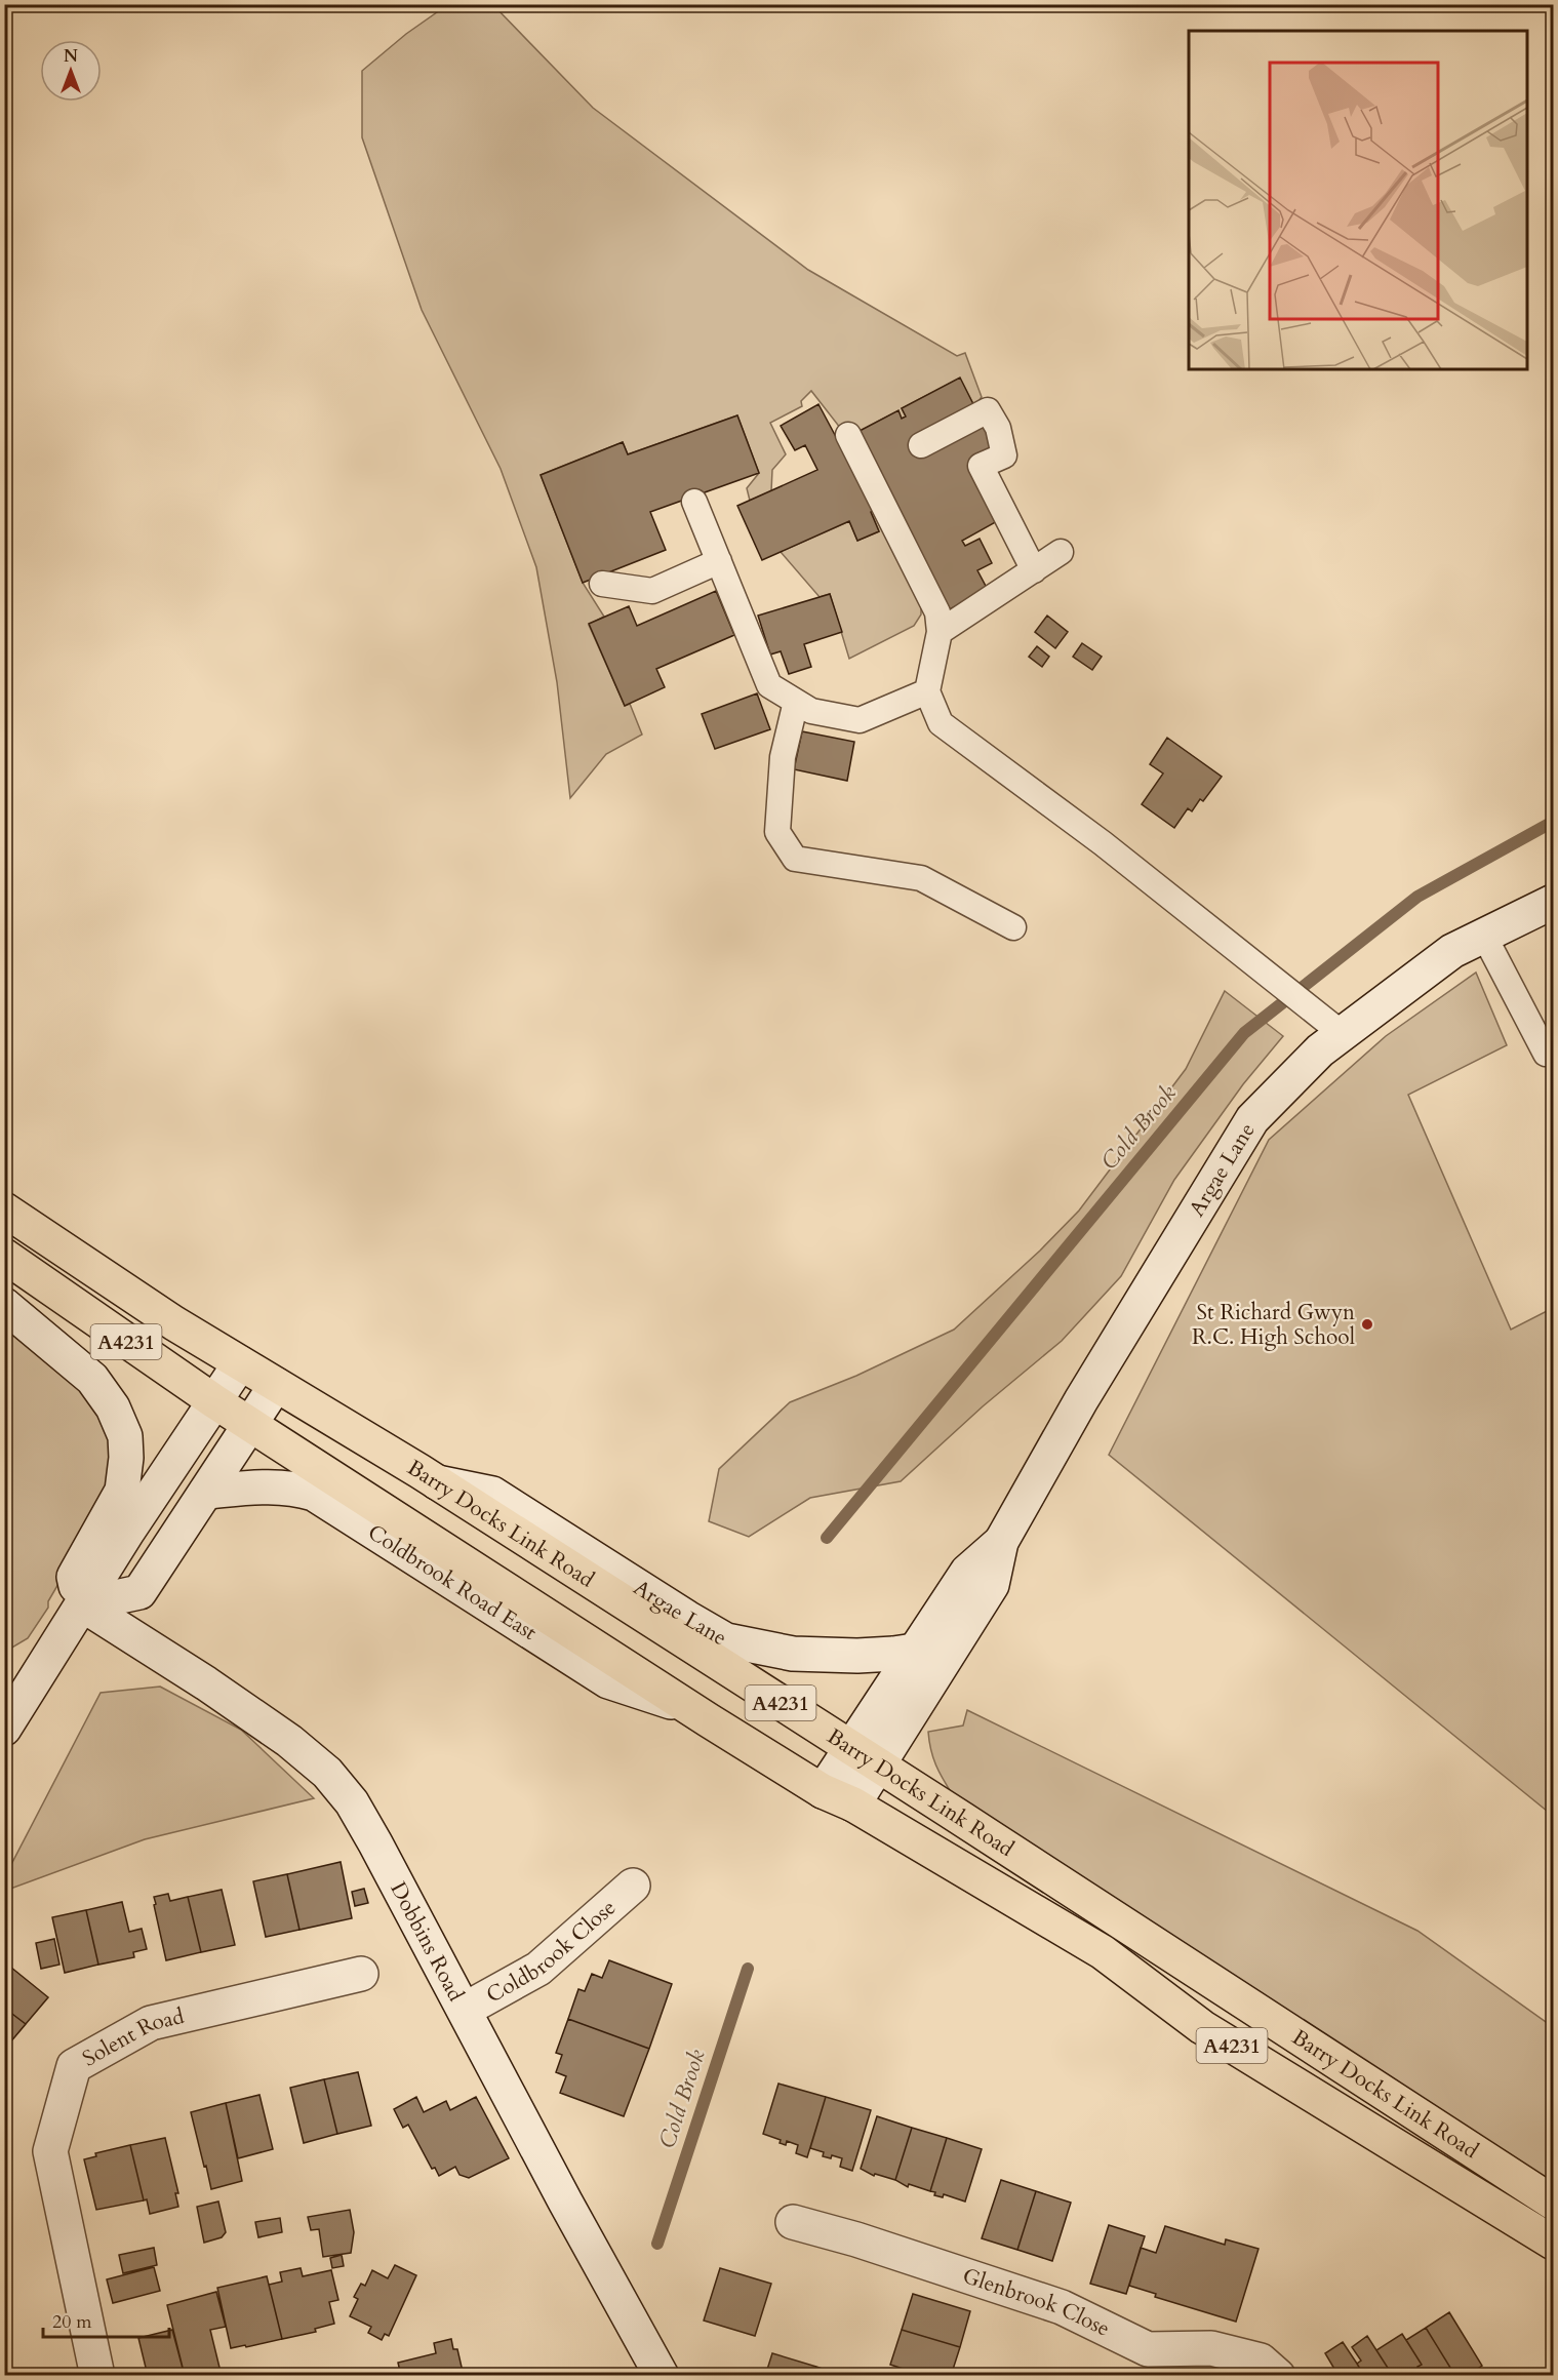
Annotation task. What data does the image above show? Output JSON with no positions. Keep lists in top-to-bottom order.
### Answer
{
  "streets": {
    "main road": ["A4231", "Barry Docks Link Road"],
    "street": [
      "Argae Lane",
      "Coldbrook Road East",
      "Dobbins Road",
      "Coldbrook Close",
      "Solent Road",
      "Glenbrook Close"
    ]
  },
  "crossings": [
    ["Argae Lane", "Barry Docks Link Road"],
    ["Barry Docks Link Road", "Coldbrook Road East"],
    ["Dobbins Road", "Coldbrook Close"]
  ],
  "water": ["Cold Brook"],
  "places": ["St Richard Gwyn R.C. High School"],
  "scale_bar": "20 m",
  "north": "top"
}
